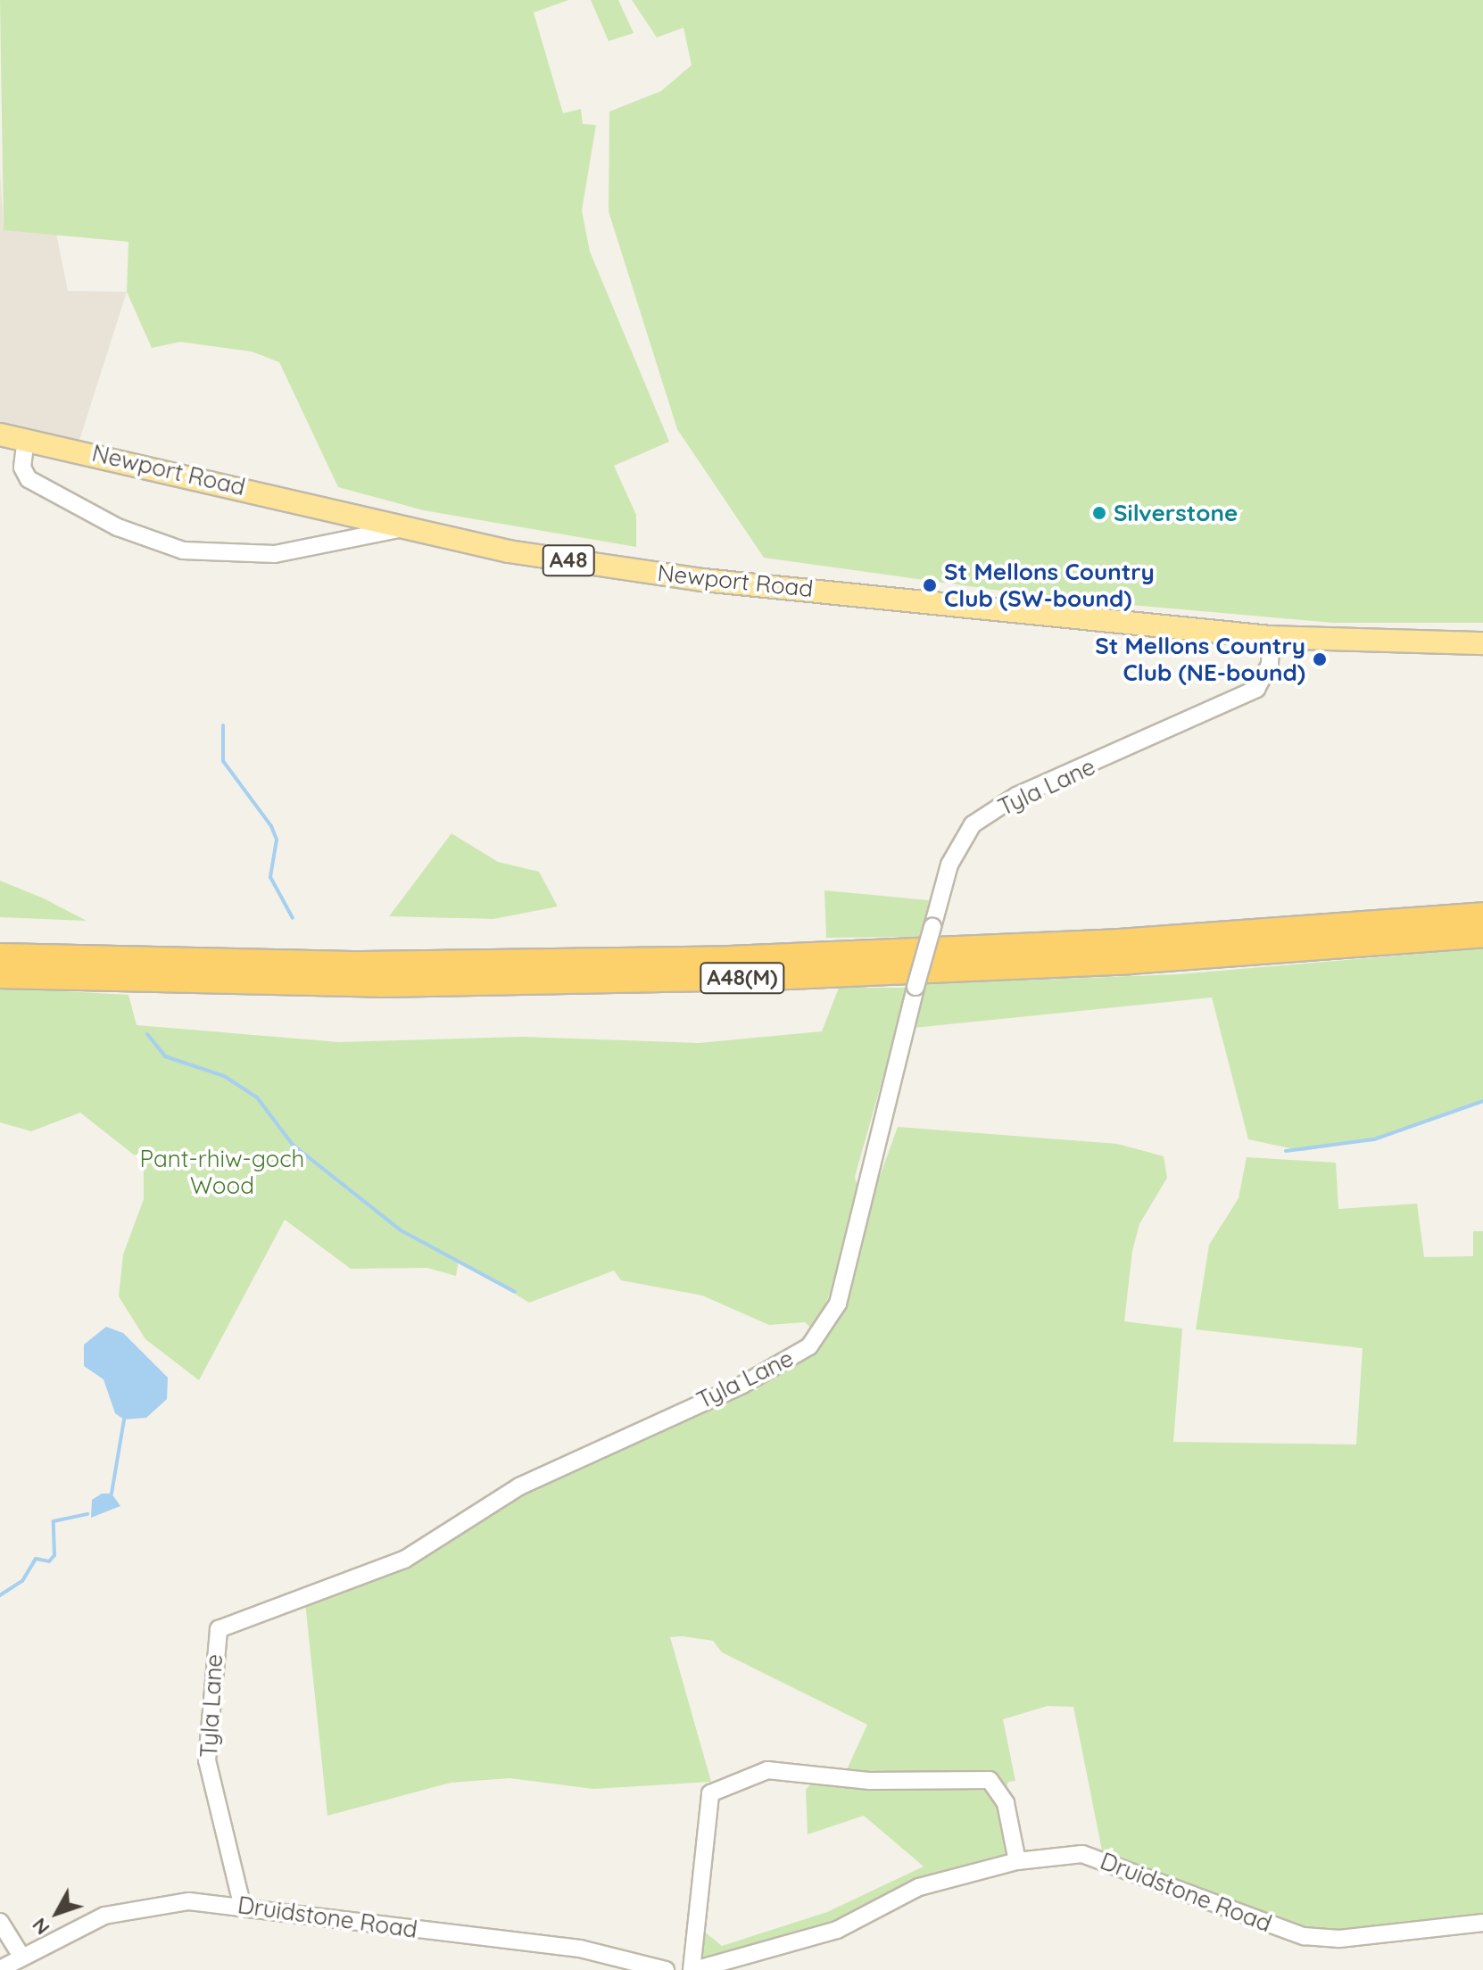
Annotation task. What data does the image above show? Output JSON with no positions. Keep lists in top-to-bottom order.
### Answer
{
  "streets": {
    "highway": ["A48(M)"],
    "main road": ["Newport Road", "A48"],
    "street": ["Tyla Lane", "Druidstone Road"]
  },
  "crossings": [
    ["Newport Road", "Tyla Lane"],
    ["Tyla Lane", "Druidstone Road"]
  ],
  "parks": ["Pant-rhiw-goch Wood"],
  "places": ["Silverstone", "St Mellons Country Club (SW-bound)", "St Mellons Country Club (NE-bound)"],
  "north": "bottom left"
}
